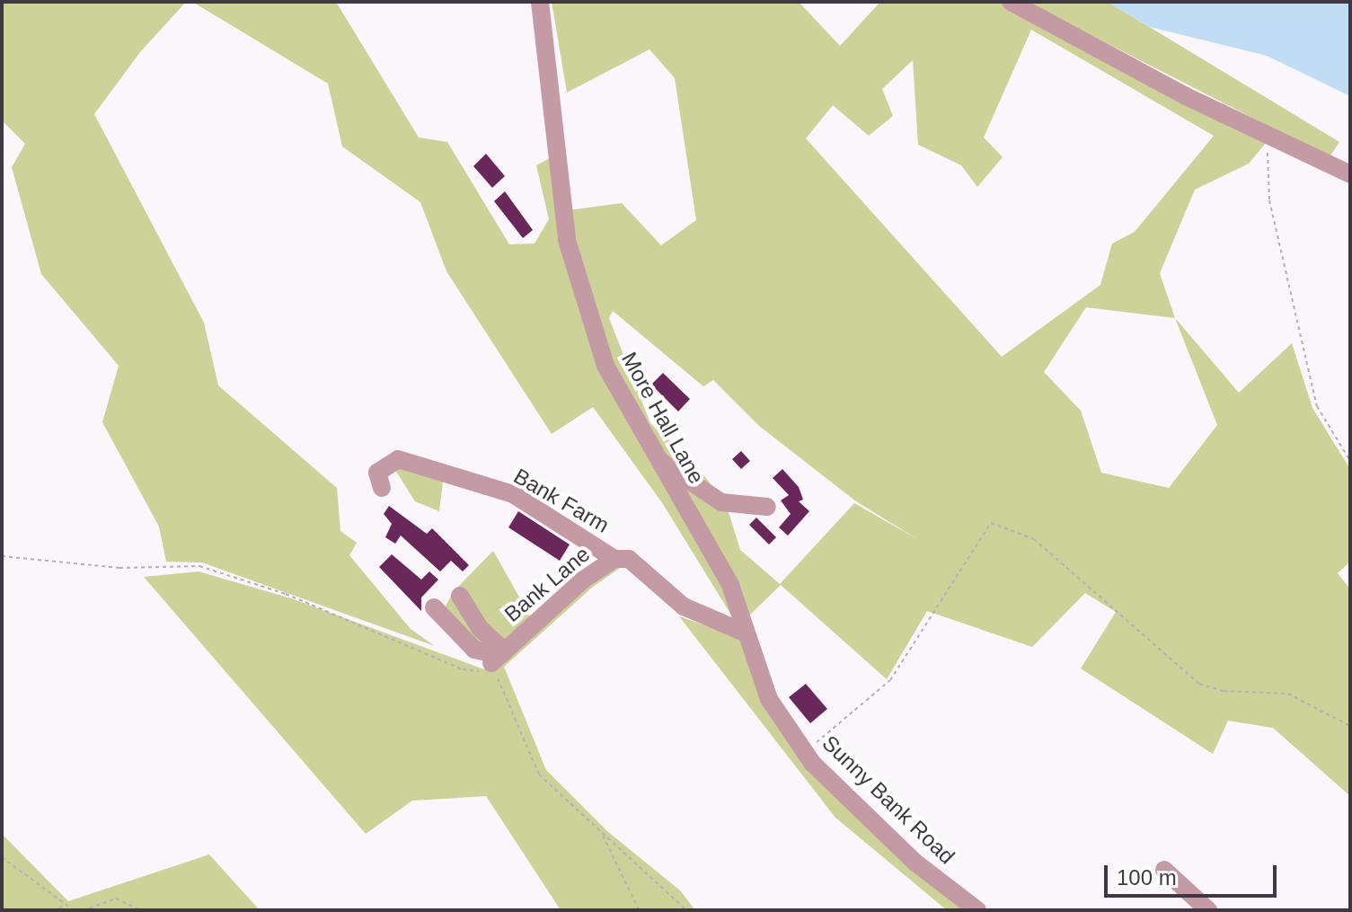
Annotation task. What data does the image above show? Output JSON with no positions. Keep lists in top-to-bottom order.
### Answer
{
  "streets": {
    "street": [
      "More Hall Lane",
      "Bank Farm",
      "Bank Lane",
      "Sunny Bank Road"
    ]
  },
  "crossings": [
    ["More Hall Lane", "Bank Lane"],
    ["More Hall Lane", "Sunny Bank Road"],
    ["Bank Farm", "Bank Lane"],
    ["Bank Lane", "Sunny Bank Road"]
  ],
  "scale_bar": "100 m"
}
